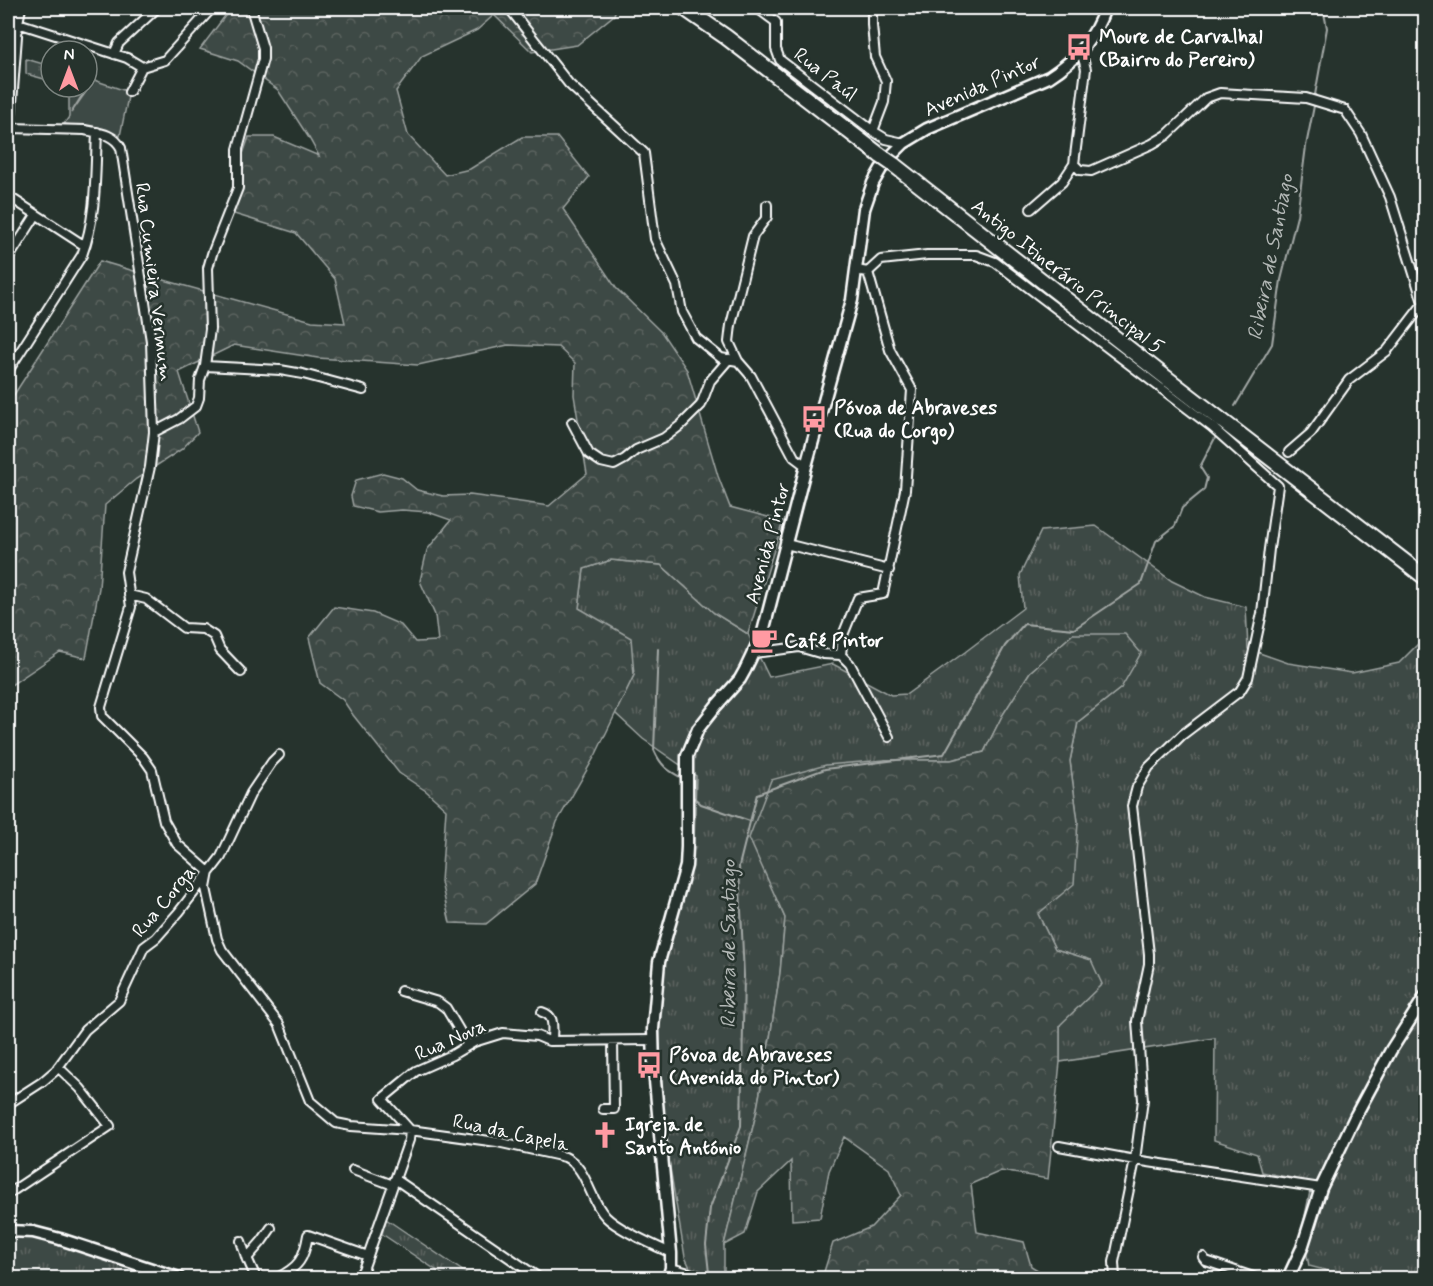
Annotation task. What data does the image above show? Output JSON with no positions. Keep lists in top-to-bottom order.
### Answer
{
  "streets": {
    "highway": ["Antigo Itinerário Principal 5"],
    "street": [
      "Rua Paúl",
      "Avenida Pintor",
      "Rua Cumieira Vermum",
      "Rua Corga",
      "Rua Nova",
      "Rua da Capela"
    ]
  },
  "crossings": [
    ["Rua Paúl", "Avenida Pintor"],
    ["Avenida Pintor", "Rua Nova"],
    ["Avenida Pintor", "Rua da Capela"],
    ["Rua Cumieira Vermum", "Rua Corga"],
    ["Rua Cumieira Vermum", "Rua da Capela"],
    ["Rua Corga", "Rua da Capela"],
    ["Rua Nova", "Rua da Capela"]
  ],
  "water": ["Ribeira de Santiago"],
  "places": {
    "bus stop": ["Moure de Carvalhal (Bairro do Pereiro)", "Póvoa de Abraveses (Rua do Corgo)", "Póvoa de Abraveses (Avenida do Pintor)"],
    "cafe": ["Café Pintor"],
    "church": ["Igreja de Santo António"]
  },
  "north": "top"
}
